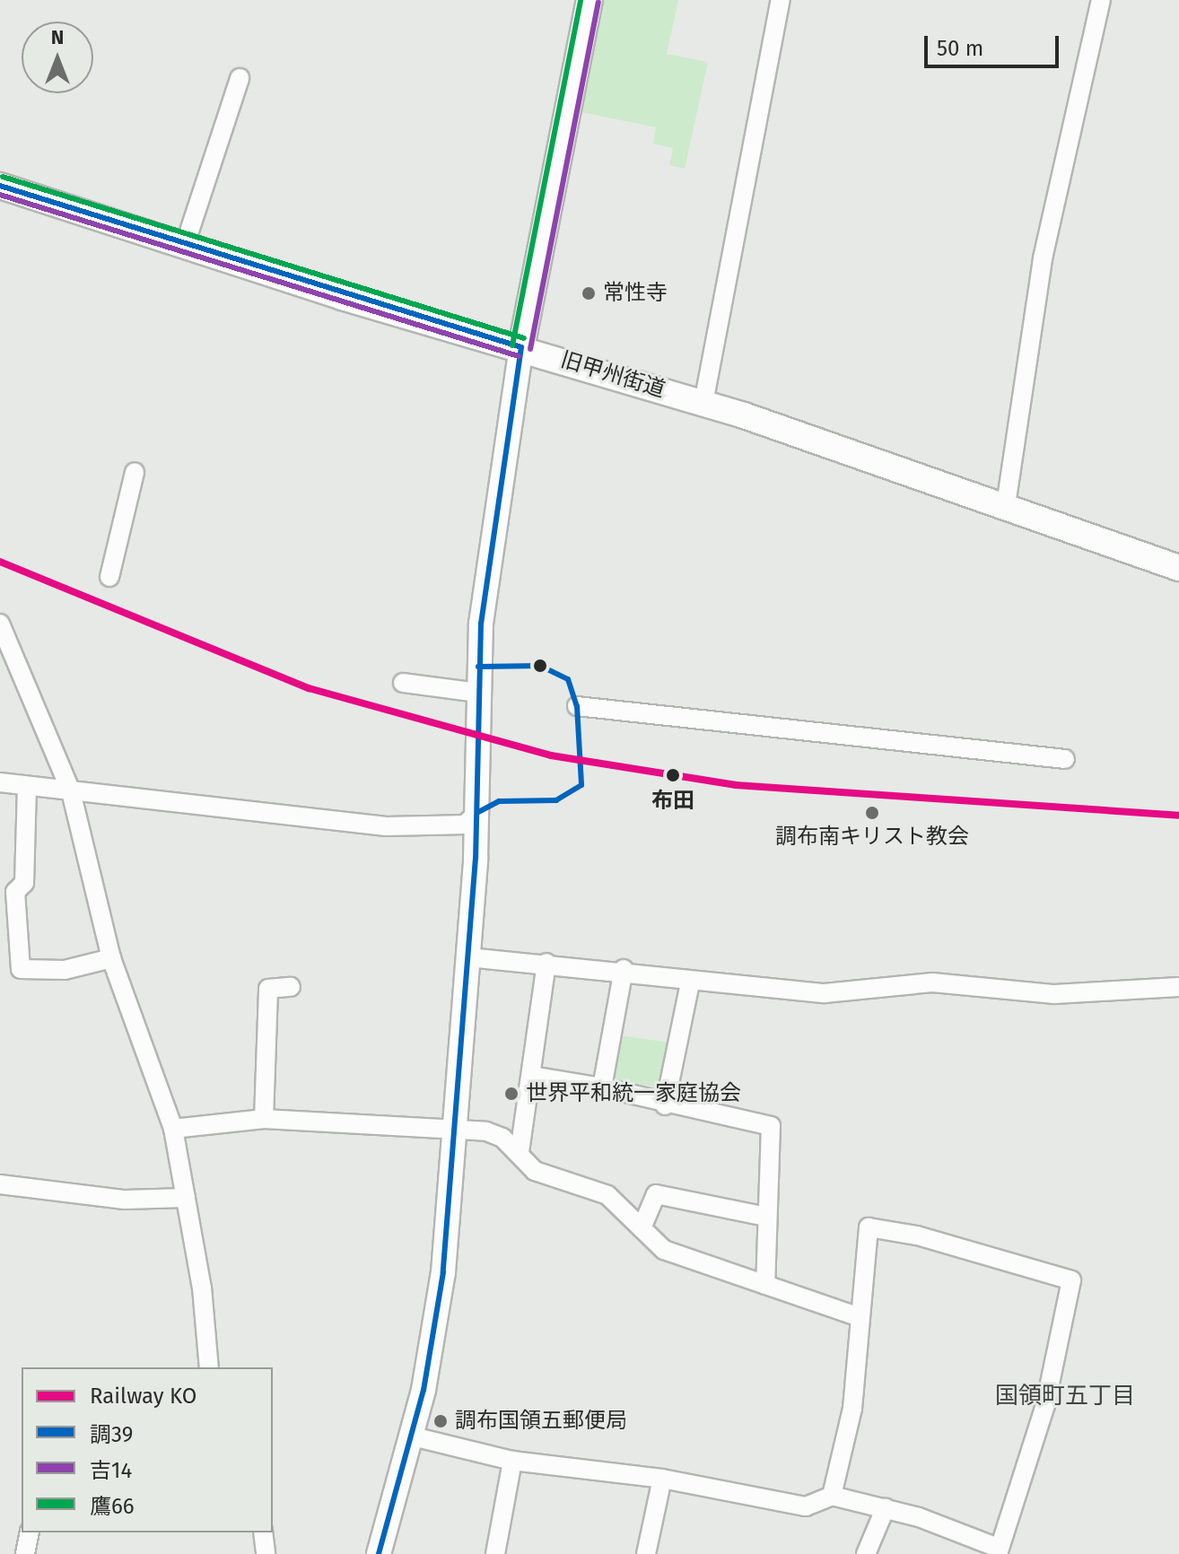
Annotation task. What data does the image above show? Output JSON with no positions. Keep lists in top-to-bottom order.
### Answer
{
  "streets": {
    "main road": ["旧甲州街道"]
  },
  "districts": ["国領町五丁目"],
  "places": [
    "常性寺",
    "布田",
    "調布南キリスト教会",
    "世界平和統一家庭協会",
    "調布国領五郵便局"
  ],
  "lines": [
    "transit line 鷹66",
    "transit line 吉14",
    "transit line 調39",
    "rail line KO"
  ],
  "legend": [
    "Railway KO",
    "調39",
    "吉14",
    "鷹66"
  ],
  "scale_bar": "50 m",
  "north": "top"
}
